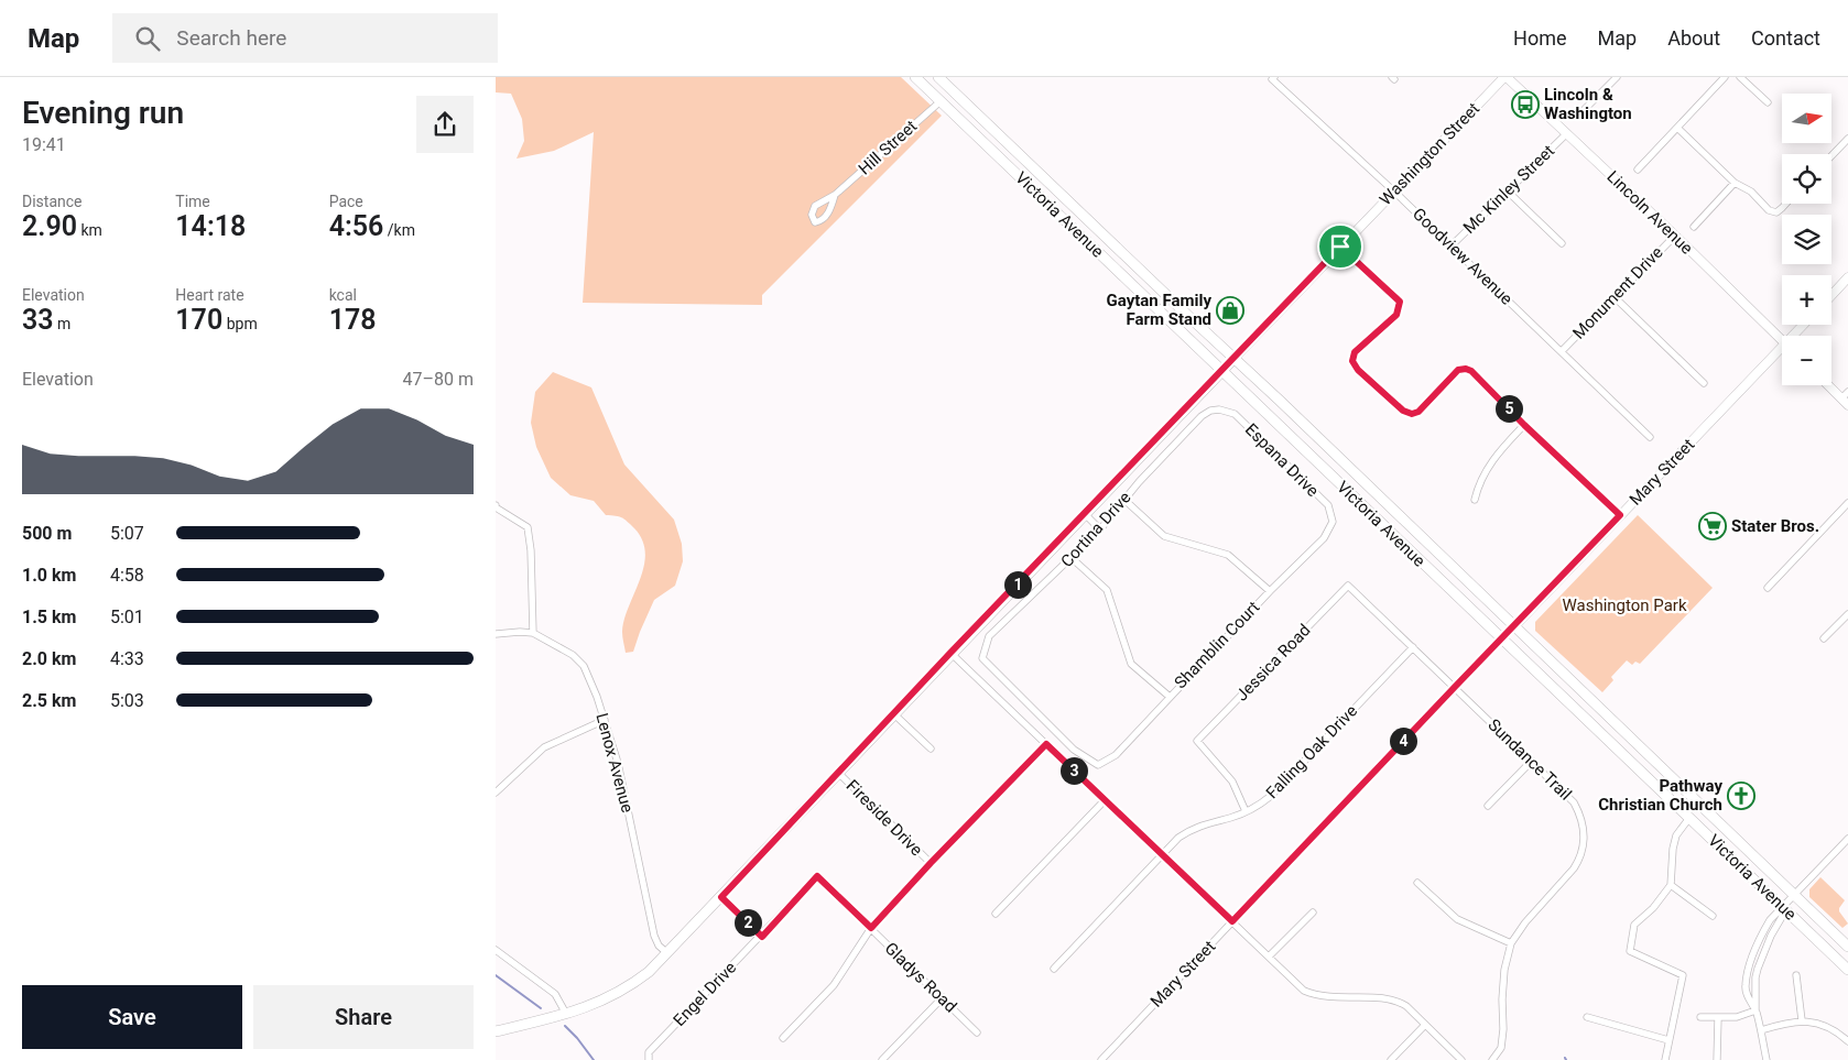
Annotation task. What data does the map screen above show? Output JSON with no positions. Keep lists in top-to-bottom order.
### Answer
{
  "streets": {
    "main road": ["Washington Street", "Victoria Avenue"],
    "street": [
      "Hill Street",
      "Mc Kinley Street",
      "Lincoln Avenue",
      "Goodview Avenue",
      "Monument Drive",
      "Espana Drive",
      "Mary Street",
      "Cortina Drive",
      "Shamblin Court",
      "Jessica Road",
      "Falling Oak Drive",
      "Sundance Trail",
      "Lenox Avenue",
      "Fireside Drive",
      "Gladys Road",
      "Engel Drive"
    ]
  },
  "crossings": [
    ["Hill Street", "Victoria Avenue"],
    ["Washington Street", "Lincoln Avenue"],
    ["Washington Street", "Victoria Avenue"],
    ["Washington Street", "Goodview Avenue"],
    ["Washington Street", "Lenox Avenue"],
    ["Washington Street", "Fireside Drive"],
    ["Mc Kinley Street", "Lincoln Avenue"],
    ["Mc Kinley Street", "Goodview Avenue"],
    ["Lincoln Avenue", "Monument Drive"],
    ["Victoria Avenue", "Mary Street"],
    ["Goodview Avenue", "Monument Drive"],
    ["Espana Drive", "Cortina Drive"],
    ["Espana Drive", "Shamblin Court"],
    ["Mary Street", "Sundance Trail"],
    ["Cortina Drive", "Shamblin Court"],
    ["Jessica Road", "Falling Oak Drive"],
    ["Jessica Road", "Sundance Trail"],
    ["Falling Oak Drive", "Sundance Trail"],
    ["Gladys Road", "Engel Drive"]
  ],
  "parks": ["Washington Park"],
  "places": {
    "bus stop": ["Lincoln & Washington"],
    "shop": ["Gaytan Family Farm Stand"],
    "supermarket": ["Stater Bros."],
    "church": ["Pathway Christian Church"]
  },
  "north": "right",
  "page": {
    "header": "Map",
    "search": "Search here",
    "nav": [
      "Home",
      "Map",
      "About",
      "Contact"
    ],
    "heading": ["Evening run", "19:41"],
    "map_buttons": ["+", "−"],
    "stats": [
      ["Distance", "2.90 km"],
      ["Time", "14:18"],
      ["Pace", "4:56 /km"],
      ["Elevation", "33 m"],
      ["Heart rate", "170 bpm"],
      ["kcal", "178"]
    ],
    "chart": ["Elevation", "47–80 m"],
    "pins": [
      "5",
      "1",
      "4",
      "3",
      "2"
    ],
    "list": [
      {
        "name": "500 m",
        "note": "5:07"
      },
      {
        "name": "1.0 km",
        "note": "4:58"
      },
      {
        "name": "1.5 km",
        "note": "5:01"
      },
      {
        "name": "2.0 km",
        "note": "4:33"
      },
      {
        "name": "2.5 km",
        "note": "5:03"
      }
    ],
    "buttons": ["Save", "Share"]
  }
}
